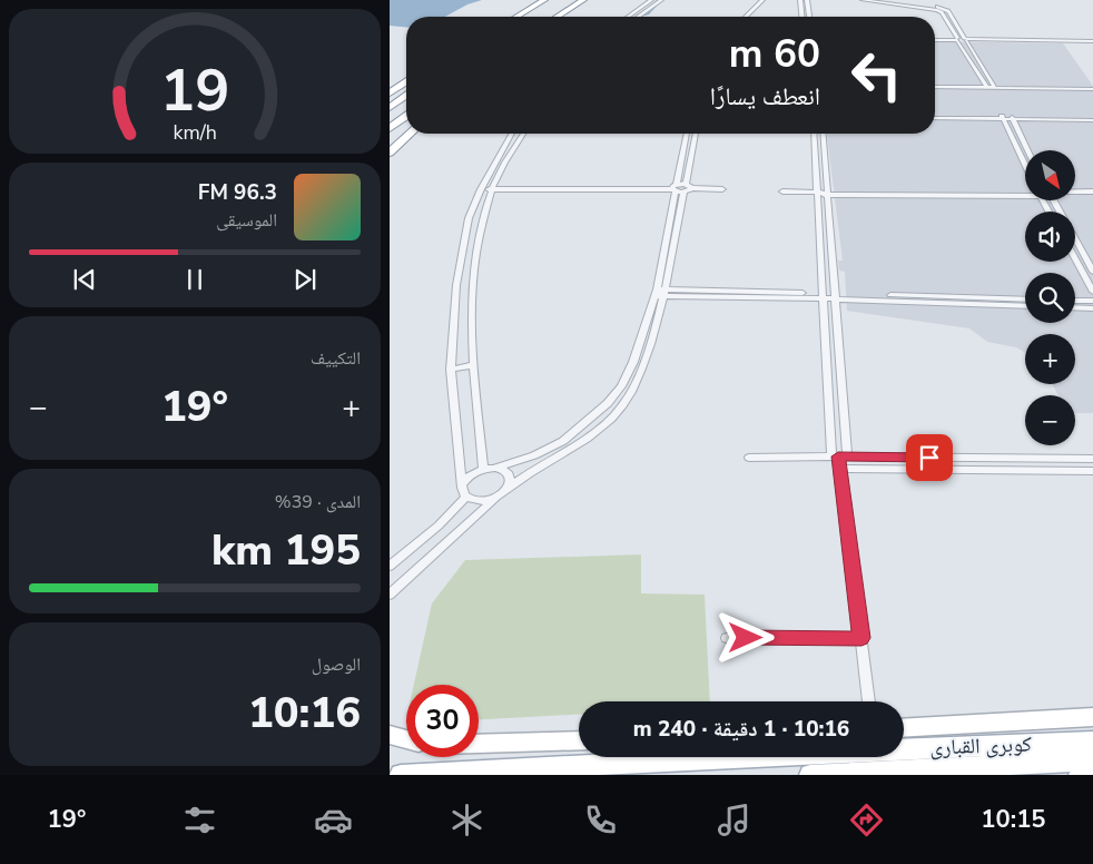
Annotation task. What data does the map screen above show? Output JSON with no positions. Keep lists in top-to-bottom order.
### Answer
{
  "streets": {
    "main road": ["كوبرى القبارى"]
  },
  "north": "bottom right",
  "page": {
    "turn": ["60 m", "انعطف يسارًا"],
    "map_buttons": ["+", "−"],
    "song": ["96.3 FM", "الموسيقى"],
    "tile": [
      "التكييف",
      ["المدى · 39%", "195 km"],
      ["الوصول", "10:16"]
    ],
    "heat": ["−", "19°", "+"],
    "limit": "30",
    "trip": "10:16 · 1 دقيقة · 240 m",
    "tabs": ["10:15", "19°"],
    "gauge": ["19", "km/h"]
  }
}
